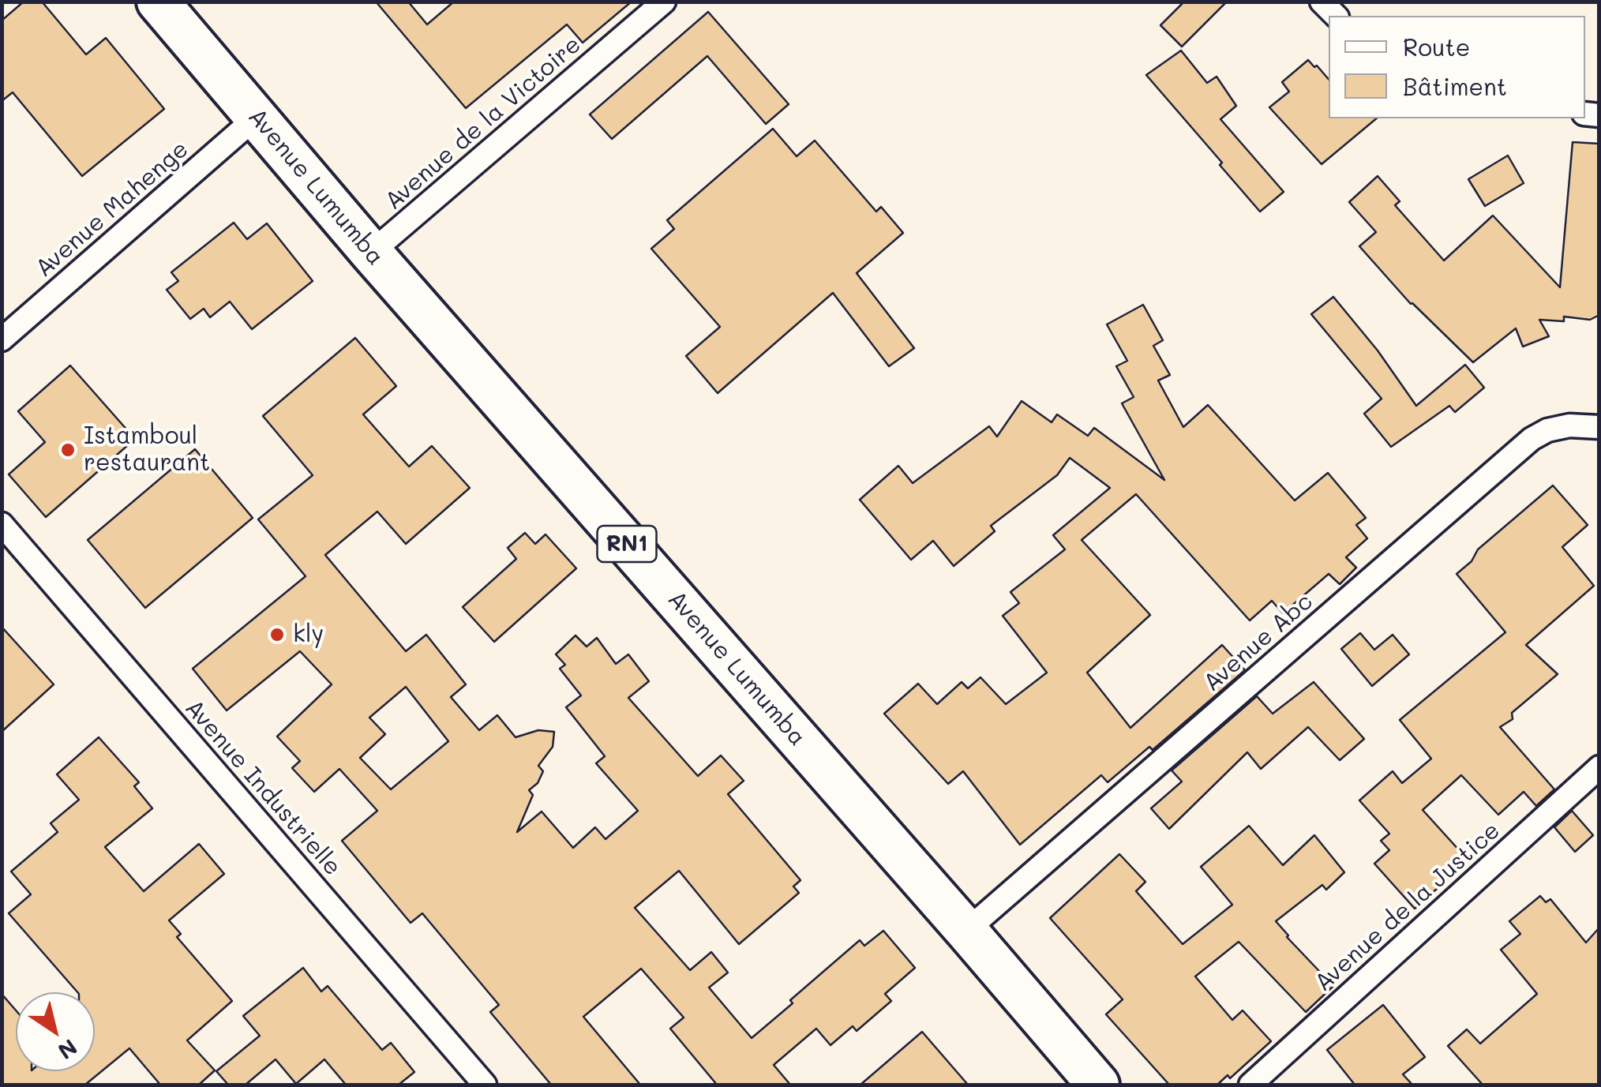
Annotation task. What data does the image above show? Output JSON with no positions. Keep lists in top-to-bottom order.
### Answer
{
  "streets": {
    "highway": ["Avenue Lumumba", "RN1"],
    "street": [
      "Avenue de la Victoire",
      "Avenue Mahenge",
      "Avenue Abc",
      "Avenue Industrielle",
      "Avenue de la Justice"
    ]
  },
  "crossings": [
    ["Avenue de la Victoire", "Avenue Lumumba"],
    ["Avenue Lumumba", "Avenue Mahenge"],
    ["Avenue Lumumba", "Avenue Abc"]
  ],
  "places": ["Istamboul restaurant", "kly"],
  "legend": ["Route", "Bâtiment"],
  "north": "bottom right"
}
